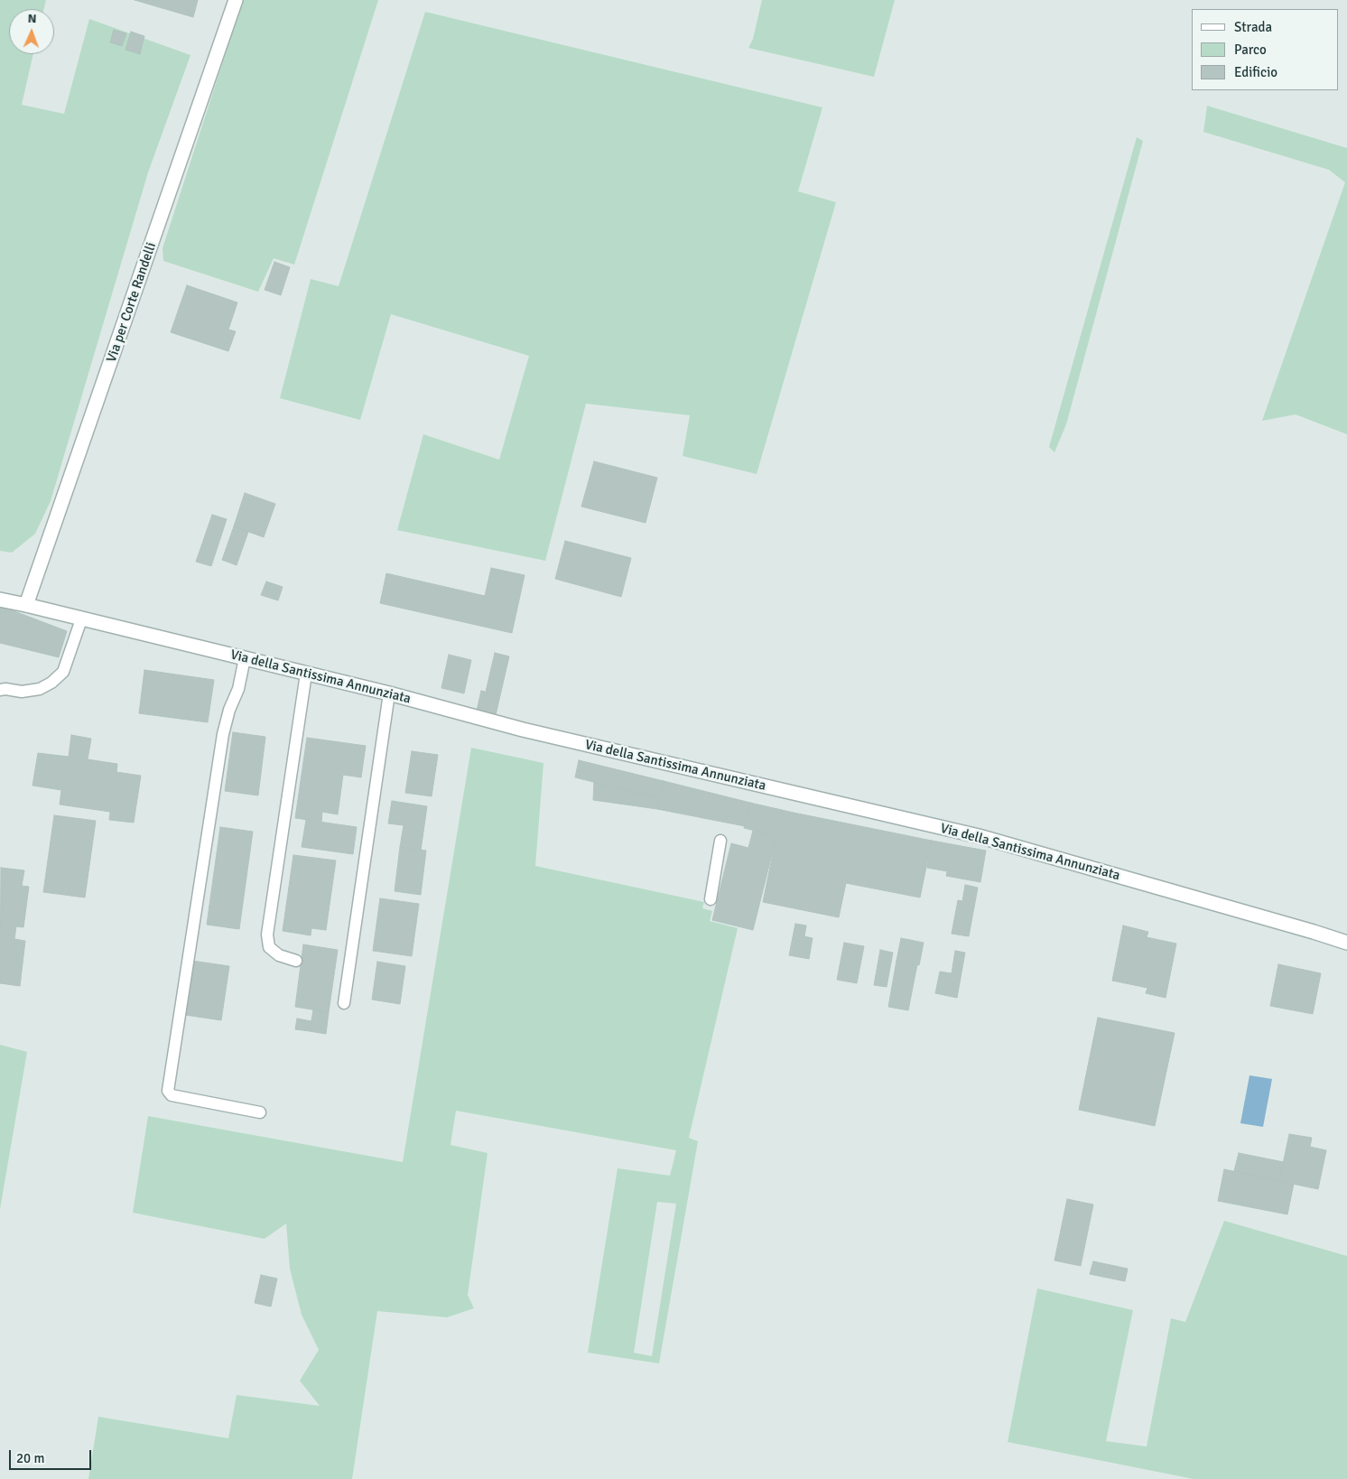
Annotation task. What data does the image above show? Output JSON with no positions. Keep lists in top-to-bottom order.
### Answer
{
  "streets": {
    "street": ["Via per Corte Randelli", "Via della Santissima Annunziata"]
  },
  "crossings": [
    ["Via per Corte Randelli", "Via della Santissima Annunziata"]
  ],
  "legend": ["Strada", "Parco", "Edificio"],
  "scale_bar": "20 m",
  "north": "top"
}
